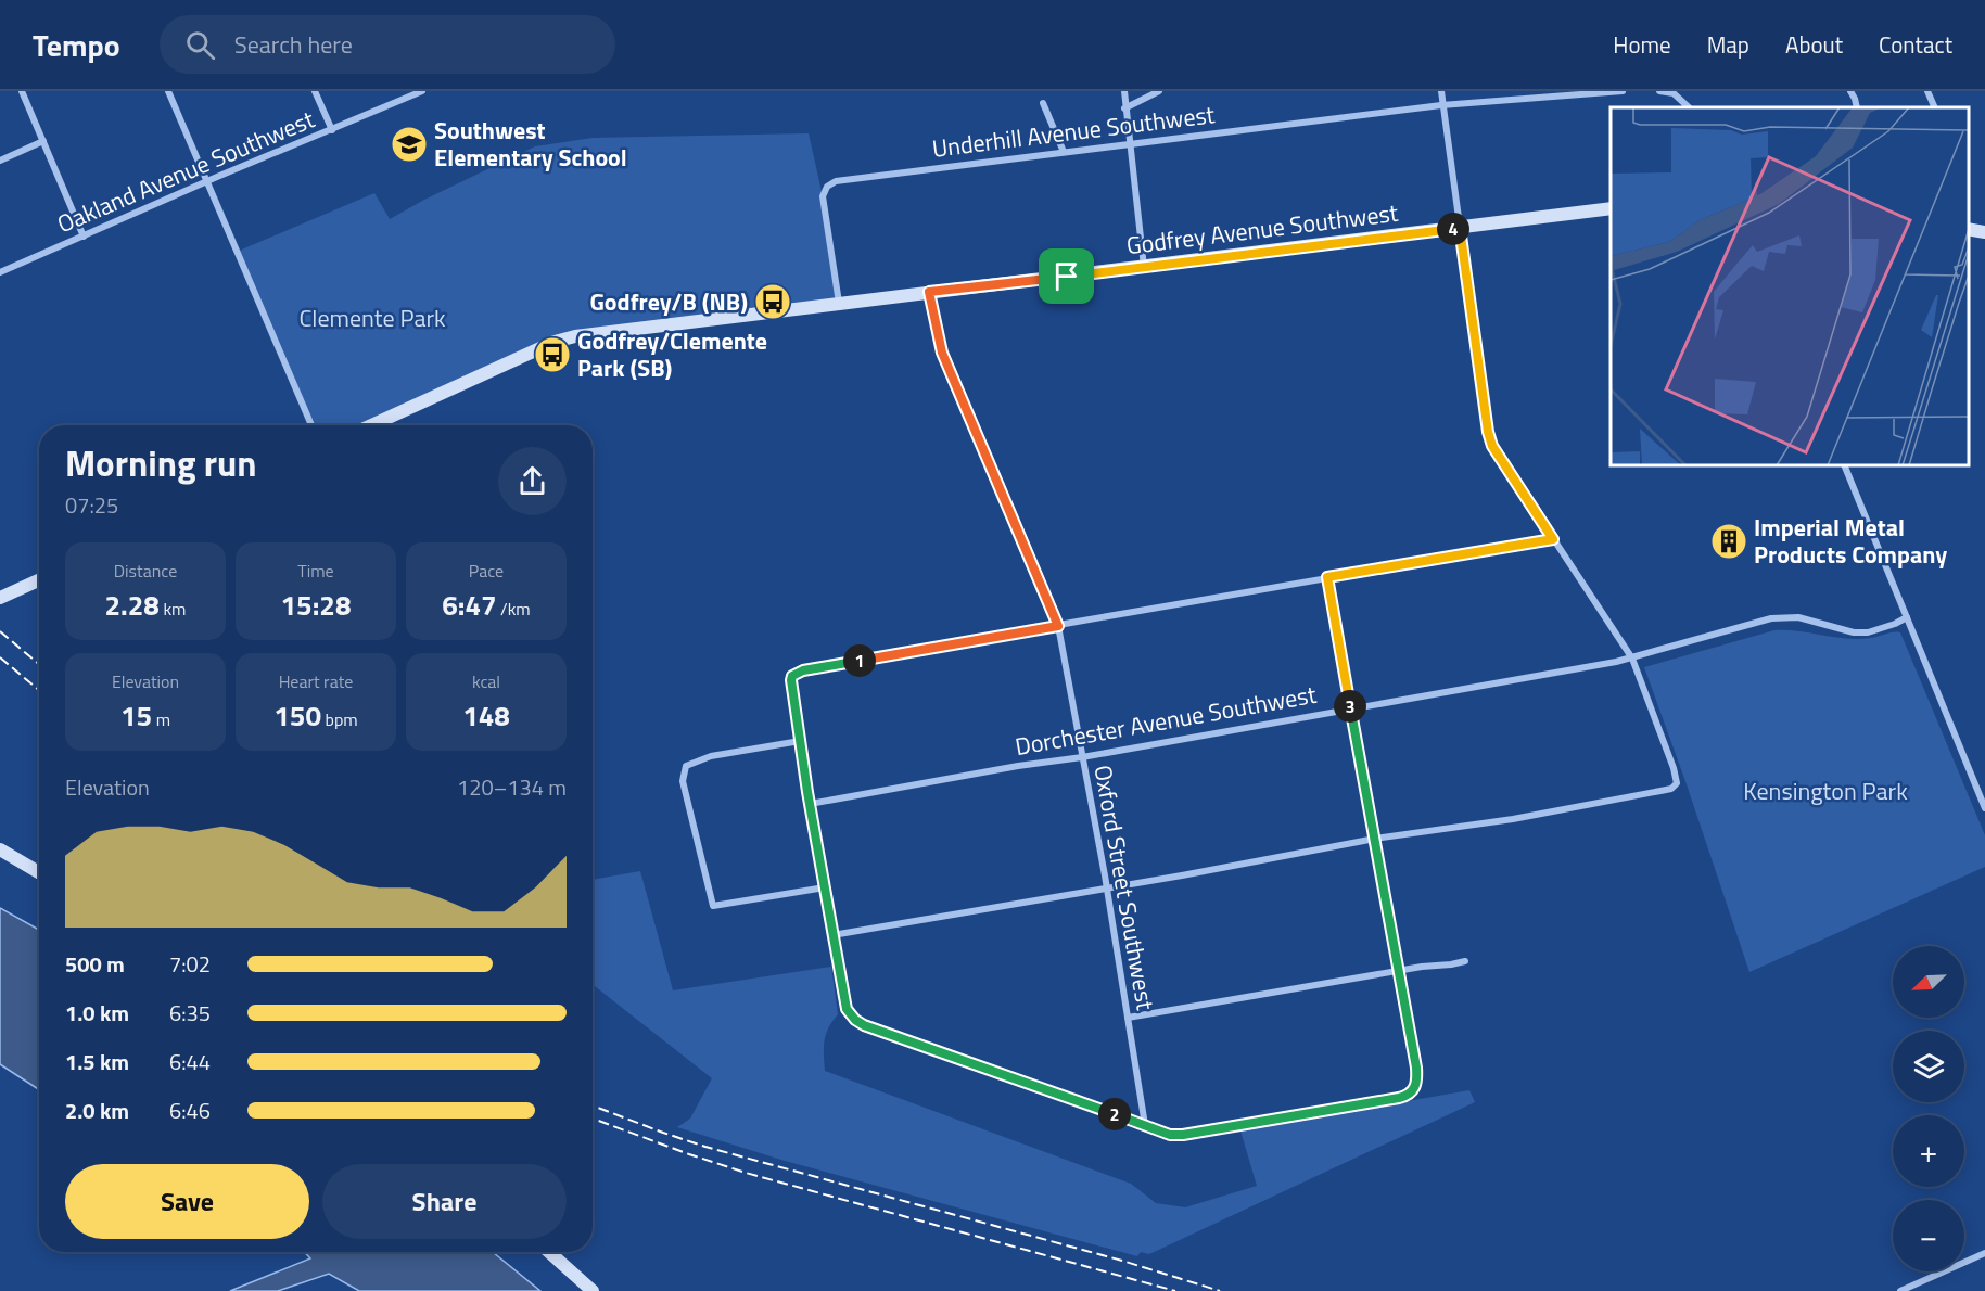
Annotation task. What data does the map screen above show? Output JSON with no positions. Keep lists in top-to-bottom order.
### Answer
{
  "streets": {
    "main road": ["Godfrey Avenue Southwest"],
    "street": [
      "Underhill Avenue Southwest",
      "Oakland Avenue Southwest",
      "Dorchester Avenue Southwest",
      "Oxford Street Southwest"
    ]
  },
  "crossings": [
    ["Underhill Avenue Southwest", "Godfrey Avenue Southwest"],
    ["Godfrey Avenue Southwest", "Oxford Street Southwest"],
    ["Dorchester Avenue Southwest", "Oxford Street Southwest"]
  ],
  "parks": ["Clemente Park", "Kensington Park"],
  "places": {
    "school or university": ["Southwest Elementary School"],
    "bus stop": ["Godfrey/B (NB)", "Godfrey/Clemente Park (SB)"],
    "building": ["Imperial Metal Products Company"]
  },
  "north": "bottom left",
  "page": {
    "header": "Tempo",
    "search": "Search here",
    "nav": [
      "Home",
      "Map",
      "About",
      "Contact"
    ],
    "pins": [
      "4",
      "1",
      "3",
      "2"
    ],
    "heading": ["Morning run", "07:25"],
    "stats": [
      ["Distance", "2.28 km"],
      ["Time", "15:28"],
      ["Pace", "6:47 /km"],
      ["Elevation", "15 m"],
      ["Heart rate", "150 bpm"],
      ["kcal", "148"]
    ],
    "chart": ["Elevation", "120–134 m"],
    "list": [
      {
        "name": "500 m",
        "note": "7:02"
      },
      {
        "name": "1.0 km",
        "note": "6:35"
      },
      {
        "name": "1.5 km",
        "note": "6:44"
      },
      {
        "name": "2.0 km",
        "note": "6:46"
      }
    ],
    "map_buttons": ["+", "−"],
    "buttons": ["Save", "Share"]
  }
}
